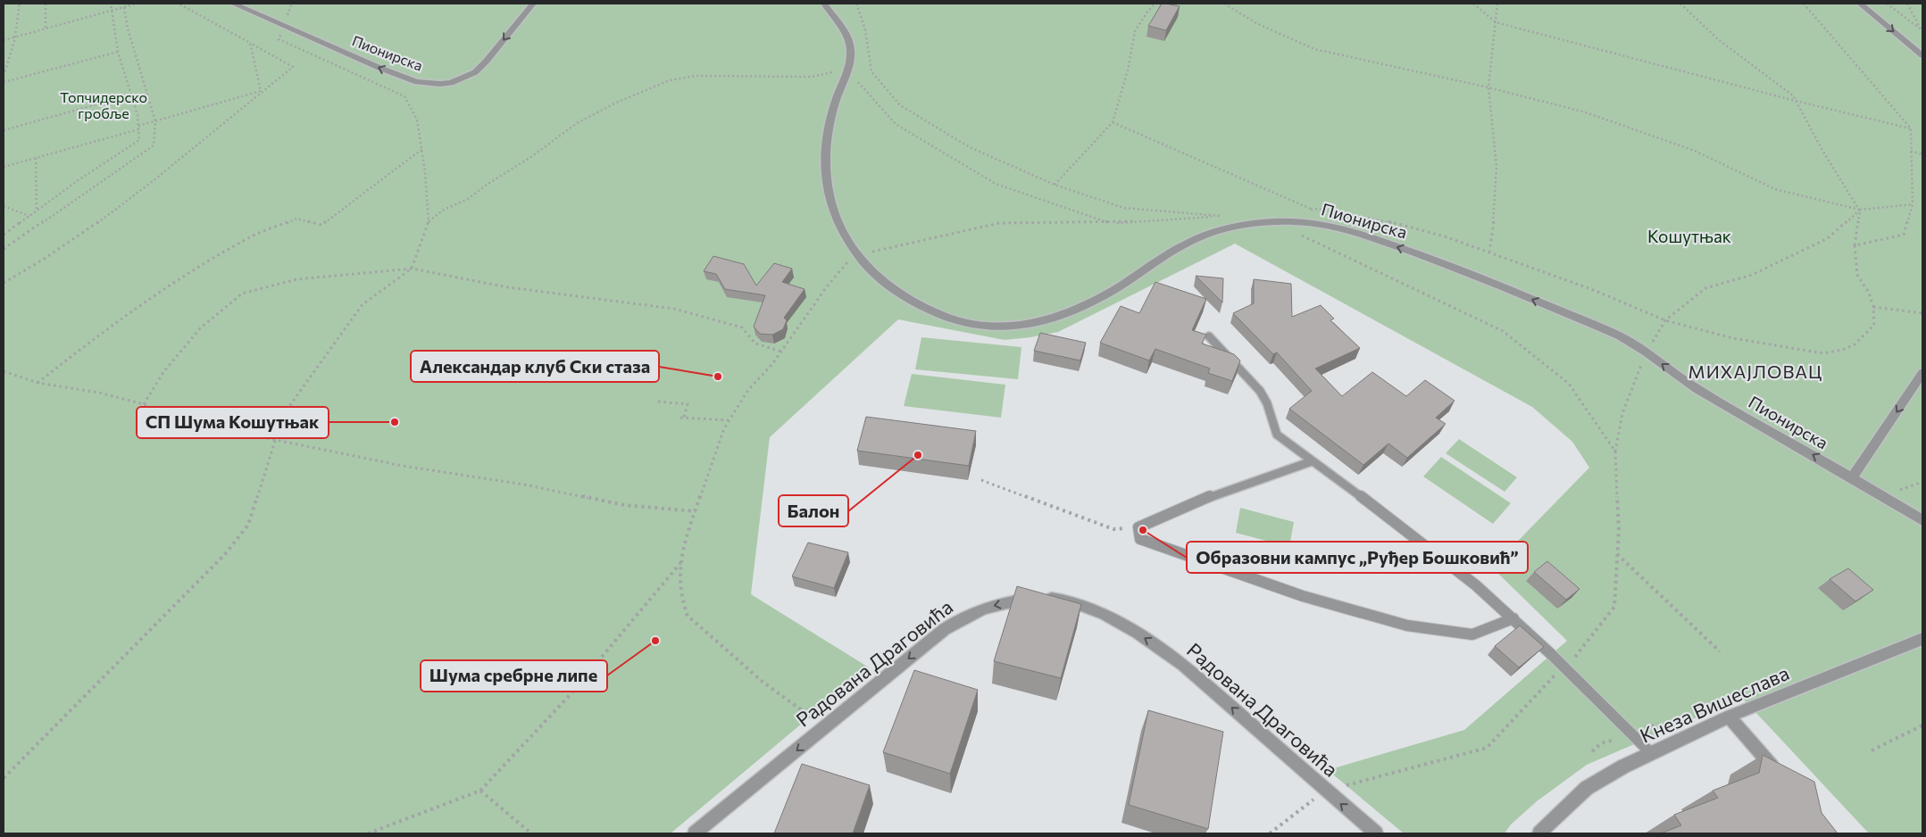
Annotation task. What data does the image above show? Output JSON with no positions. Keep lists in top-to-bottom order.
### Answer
{
  "streets": {
    "street": ["Пионирска", "Радована Драговића", "Кнеза Вишеслава"]
  },
  "one_way": ["Пионирска", "Радована Драговића"],
  "districts": ["МИХАЈЛОВАЦ"],
  "parks": ["Топчидерско гробље", "Кошутњак"],
  "places": [
    "Александар клуб Ски стаза",
    "СП Шума Кошутњак",
    "Балон",
    "Образовни кампус „Руђер Бошковић”",
    "Шума сребрне липе"
  ]
}
